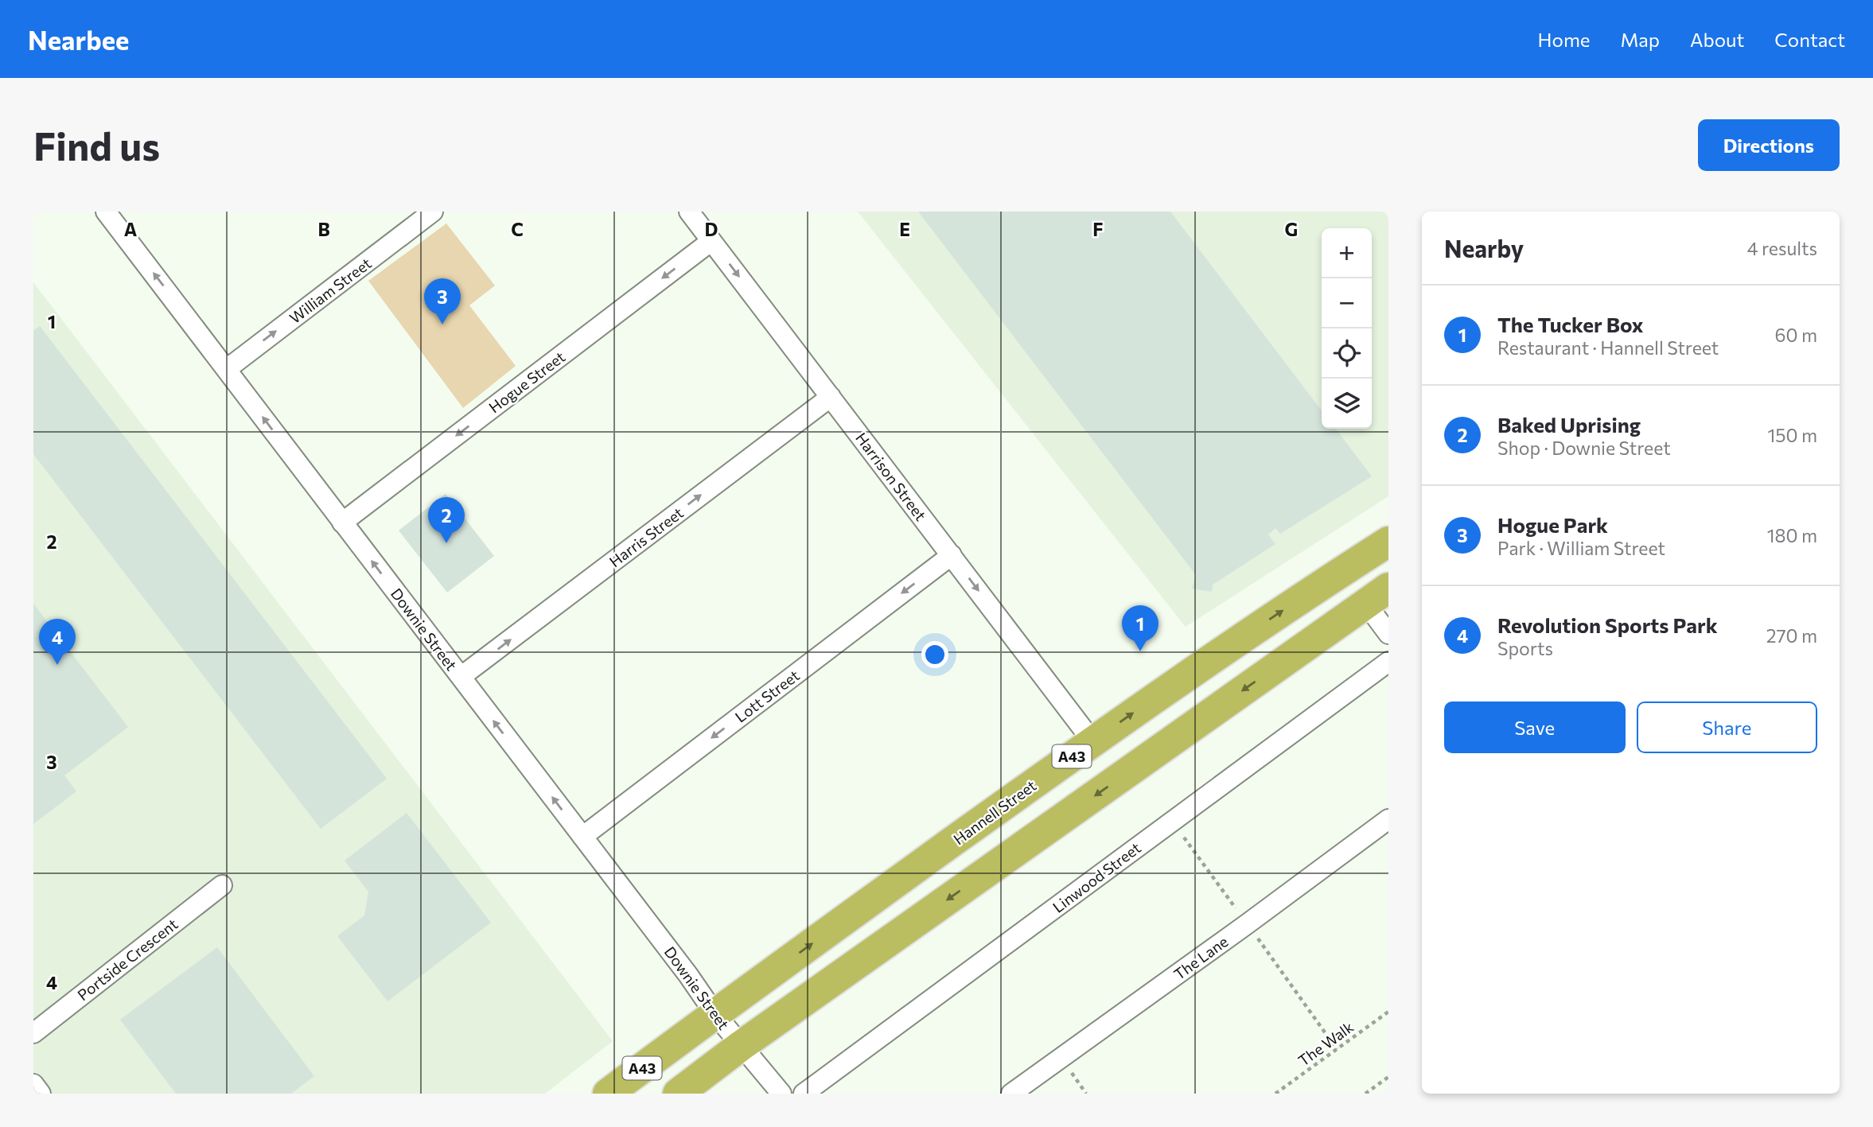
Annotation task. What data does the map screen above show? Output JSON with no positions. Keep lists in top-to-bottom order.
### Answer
{
  "streets": {
    "highway": ["A43", "Hannell Street"],
    "street": [
      "William Street",
      "Hogue Street",
      "Harrison Street",
      "Harris Street",
      "Downie Street",
      "Lott Street",
      "Linwood Street",
      "The Lane",
      "Portside Crescent"
    ],
    "path": ["The Walk"]
  },
  "crossings": [
    ["William Street", "Downie Street"],
    ["Hogue Street", "Harrison Street"],
    ["Hogue Street", "Downie Street"],
    ["Harrison Street", "Harris Street"],
    ["Harrison Street", "Lott Street"],
    ["Harrison Street", "Hannell Street"],
    ["Harris Street", "Downie Street"],
    ["Downie Street", "Lott Street"],
    ["Downie Street", "A43"],
    ["Downie Street", "Hannell Street"]
  ],
  "one_way": [
    "William Street",
    "Hogue Street",
    "Harrison Street",
    "Harris Street",
    "Downie Street",
    "Lott Street"
  ],
  "page": {
    "header": "Nearbee",
    "nav": [
      "Home",
      "Map",
      "About",
      "Contact"
    ],
    "buttons": [
      "Directions",
      ["Save", "Share"]
    ],
    "title": "Find us",
    "heading": ["Nearby", "4 results"],
    "map_buttons": ["+", "−"],
    "pins": [
      "3",
      "2",
      "1",
      "4"
    ],
    "list": [
      {
        "mark": "1",
        "name": "The Tucker Box",
        "note": "Restaurant · Hannell Street",
        "value": "60 m"
      },
      {
        "mark": "2",
        "name": "Baked Uprising",
        "note": "Shop · Downie Street",
        "value": "150 m"
      },
      {
        "mark": "3",
        "name": "Hogue Park",
        "note": "Park · William Street",
        "value": "180 m"
      },
      {
        "mark": "4",
        "name": "Revolution Sports Park",
        "note": "Sports",
        "value": "270 m"
      }
    ]
  },
  "grid": {
    "columns": [
      "A",
      "B",
      "C",
      "D",
      "E",
      "F",
      "G"
    ],
    "rows": [
      "1",
      "2",
      "3",
      "4"
    ]
  }
}
